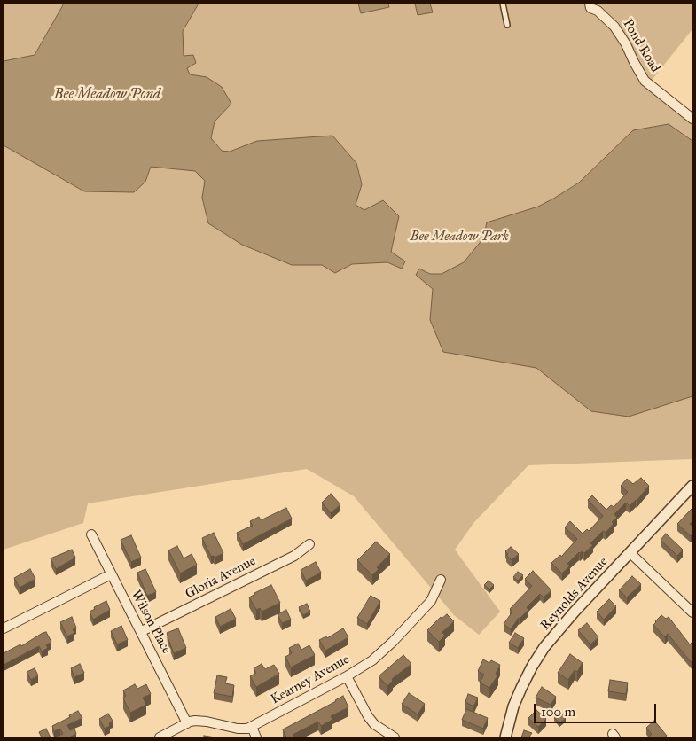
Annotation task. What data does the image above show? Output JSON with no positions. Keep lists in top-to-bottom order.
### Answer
{
  "streets": {
    "street": [
      "Pond Road",
      "Gloria Avenue",
      "Reynolds Avenue",
      "Wilson Place",
      "Kearney Avenue"
    ]
  },
  "crossings": [
    ["Gloria Avenue", "Wilson Place"],
    ["Wilson Place", "Kearney Avenue"]
  ],
  "water": ["Bee Meadow Pond"],
  "parks": ["Bee Meadow Park"],
  "scale_bar": "100 m"
}
